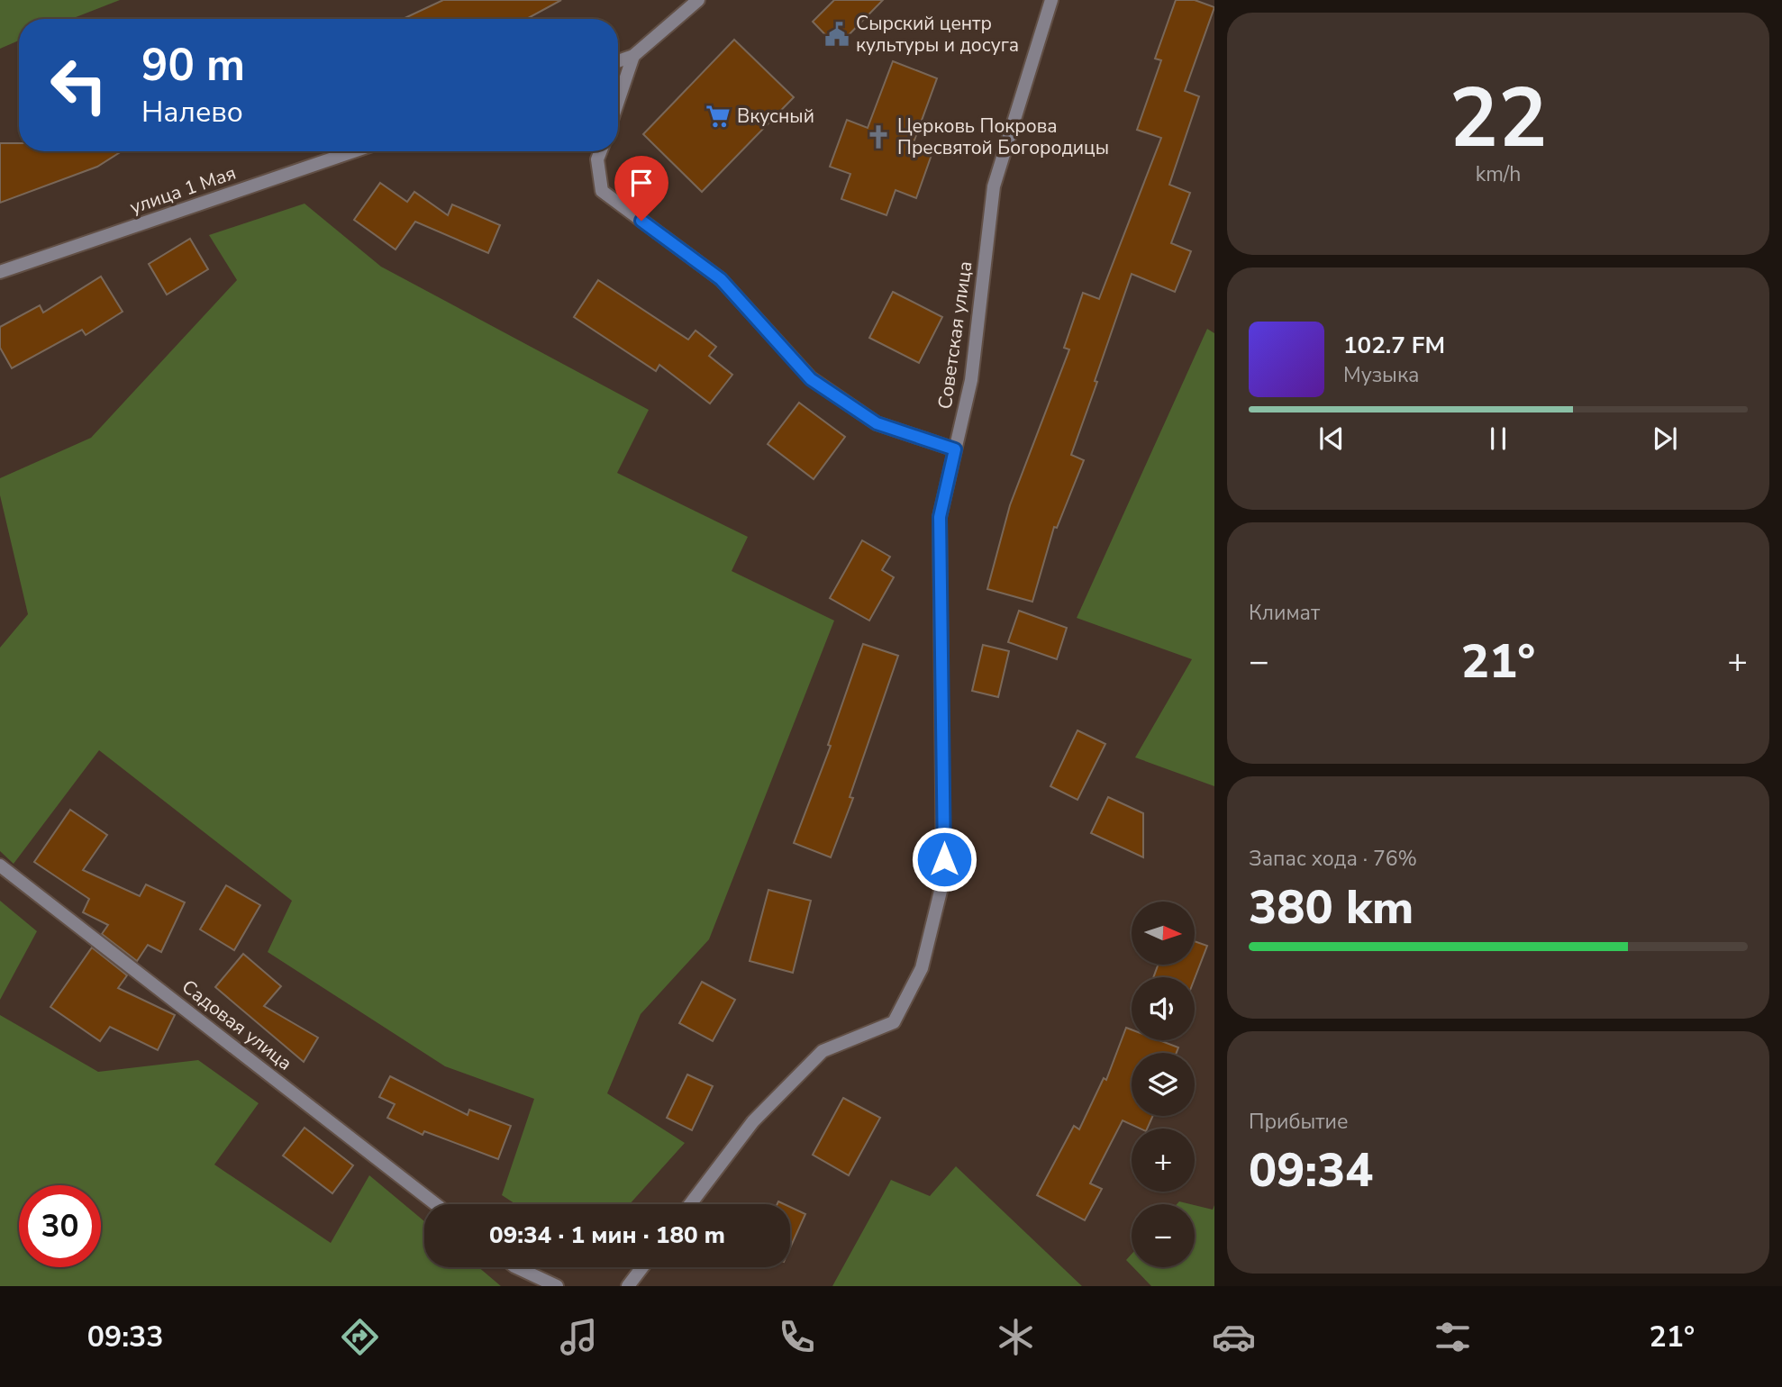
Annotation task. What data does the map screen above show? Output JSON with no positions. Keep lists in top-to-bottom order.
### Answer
{
  "streets": {
    "street": ["улица 1 Мая", "Советская улица", "Садовая улица"]
  },
  "places": {
    "public building": ["Сырский центр культуры и досуга"],
    "supermarket": ["Вкусный"],
    "church": ["Церковь Покрова Пресвятой Богородицы"]
  },
  "north": "right",
  "page": {
    "tile": [
      ["22", "km/h"],
      "Климат",
      ["Запас хода · 76%", "380 km"],
      ["Прибытие", "09:34"]
    ],
    "turn": ["90 m", "Налево"],
    "song": ["102.7 FM", "Музыка"],
    "heat": ["−", "21°", "+"],
    "map_buttons": ["+", "−"],
    "limit": "30",
    "trip": "09:34 · 1 мин · 180 m",
    "tabs": ["09:33", "21°"]
  }
}
